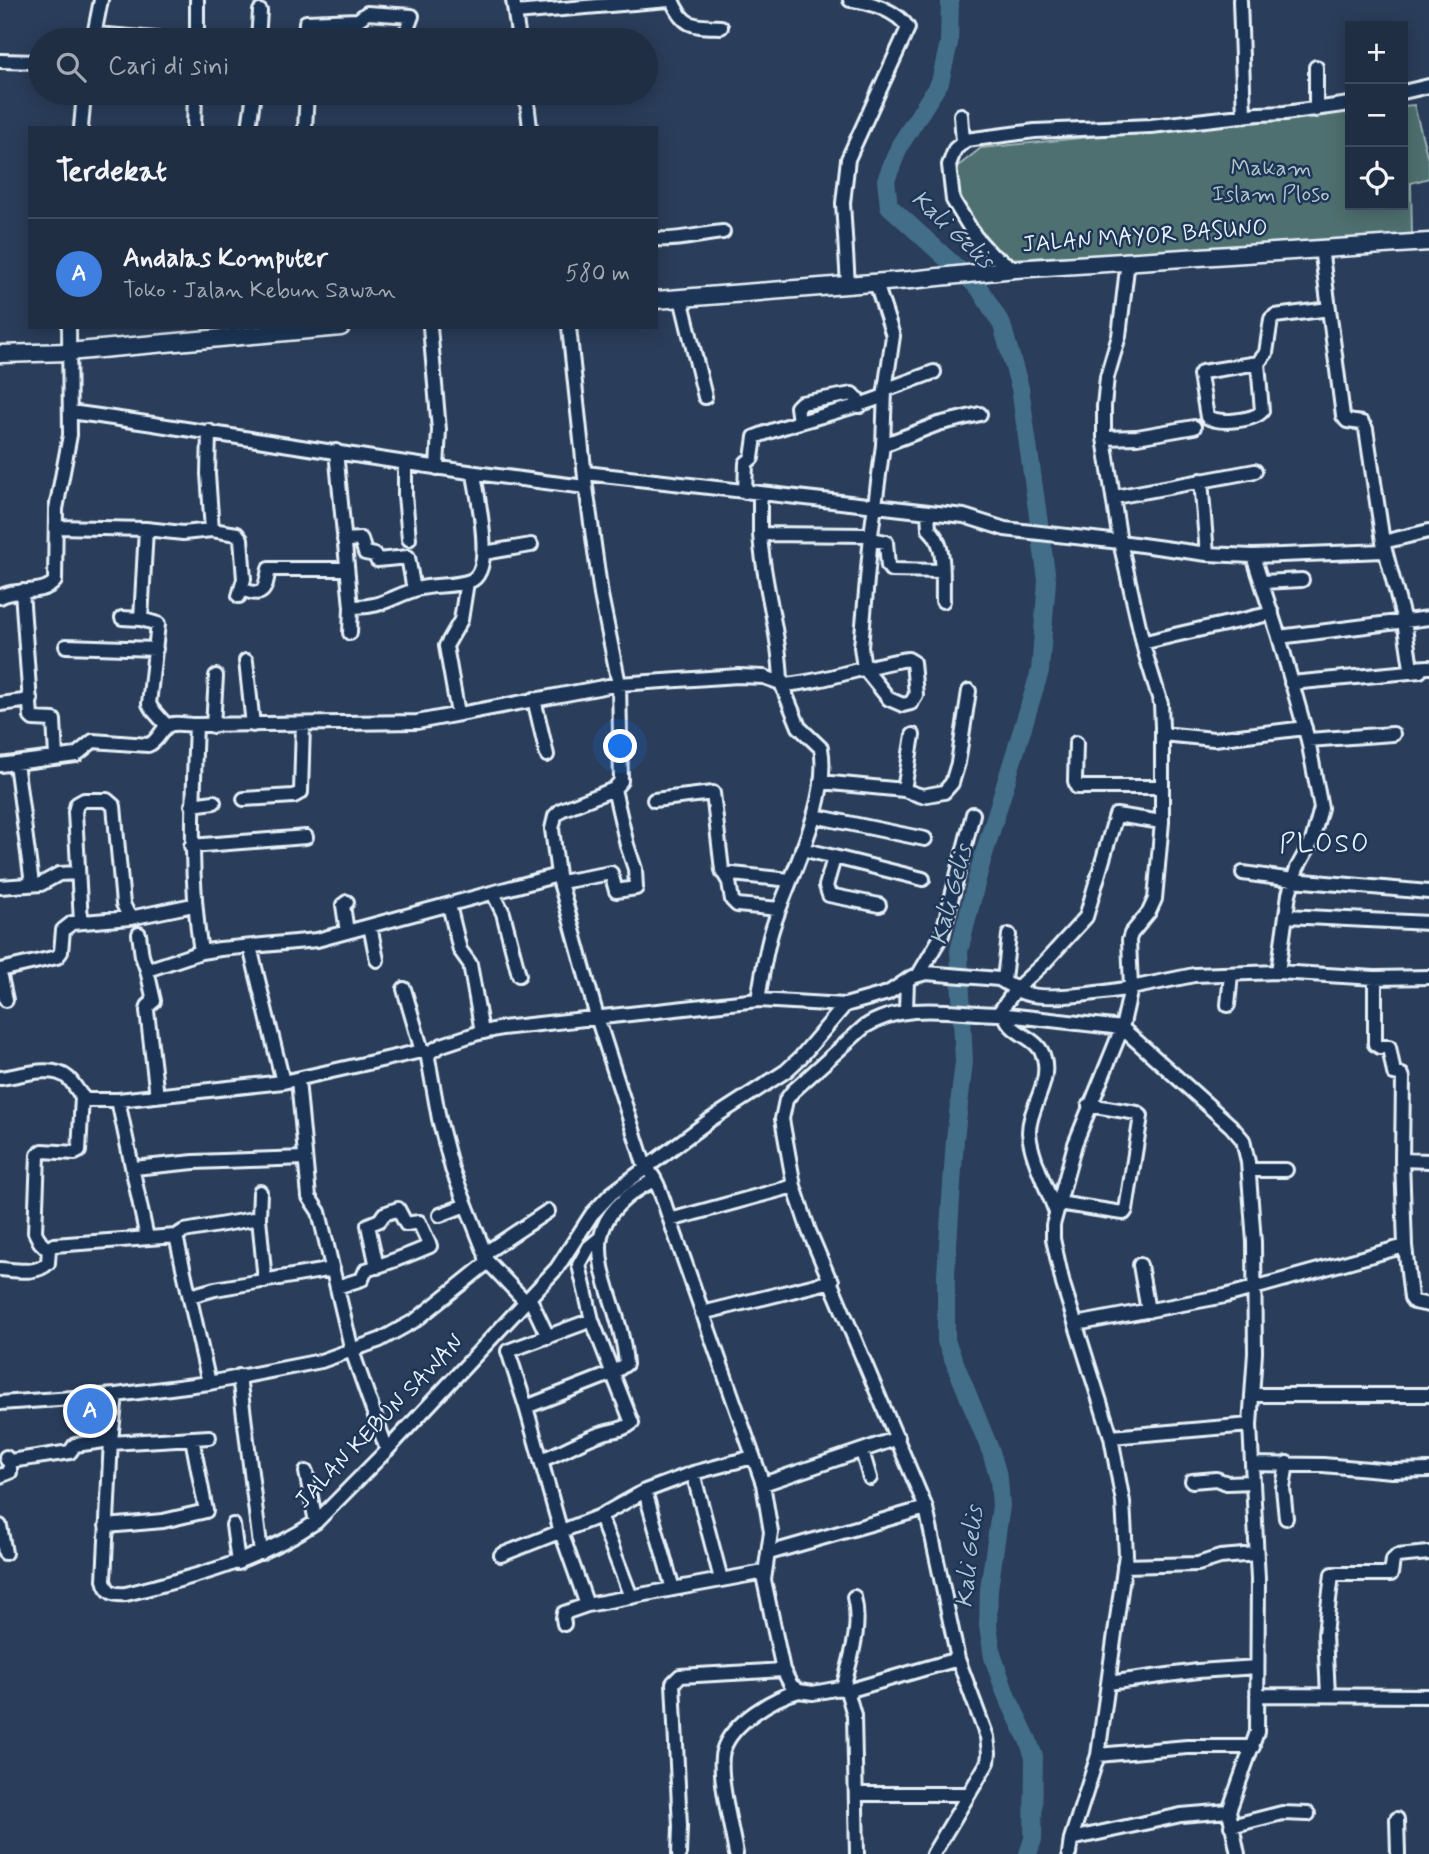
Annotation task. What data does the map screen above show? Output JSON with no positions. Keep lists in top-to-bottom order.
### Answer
{
  "streets": {
    "main road": ["JALAN MAYOR BASUNO"],
    "street": ["JALAN KEBUN SAWAN"]
  },
  "districts": ["PLOSO"],
  "water": ["Kali Gelis"],
  "parks": ["Makam Islam Ploso"],
  "page": {
    "map_buttons": ["+", "−"],
    "search": "Cari di sini",
    "heading": "Terdekat",
    "list": [
      {
        "mark": "A",
        "name": "Andalas Komputer",
        "note": "Toko · Jalan Kebun Sawan",
        "value": "580 m"
      }
    ],
    "pins": "A"
  }
}
